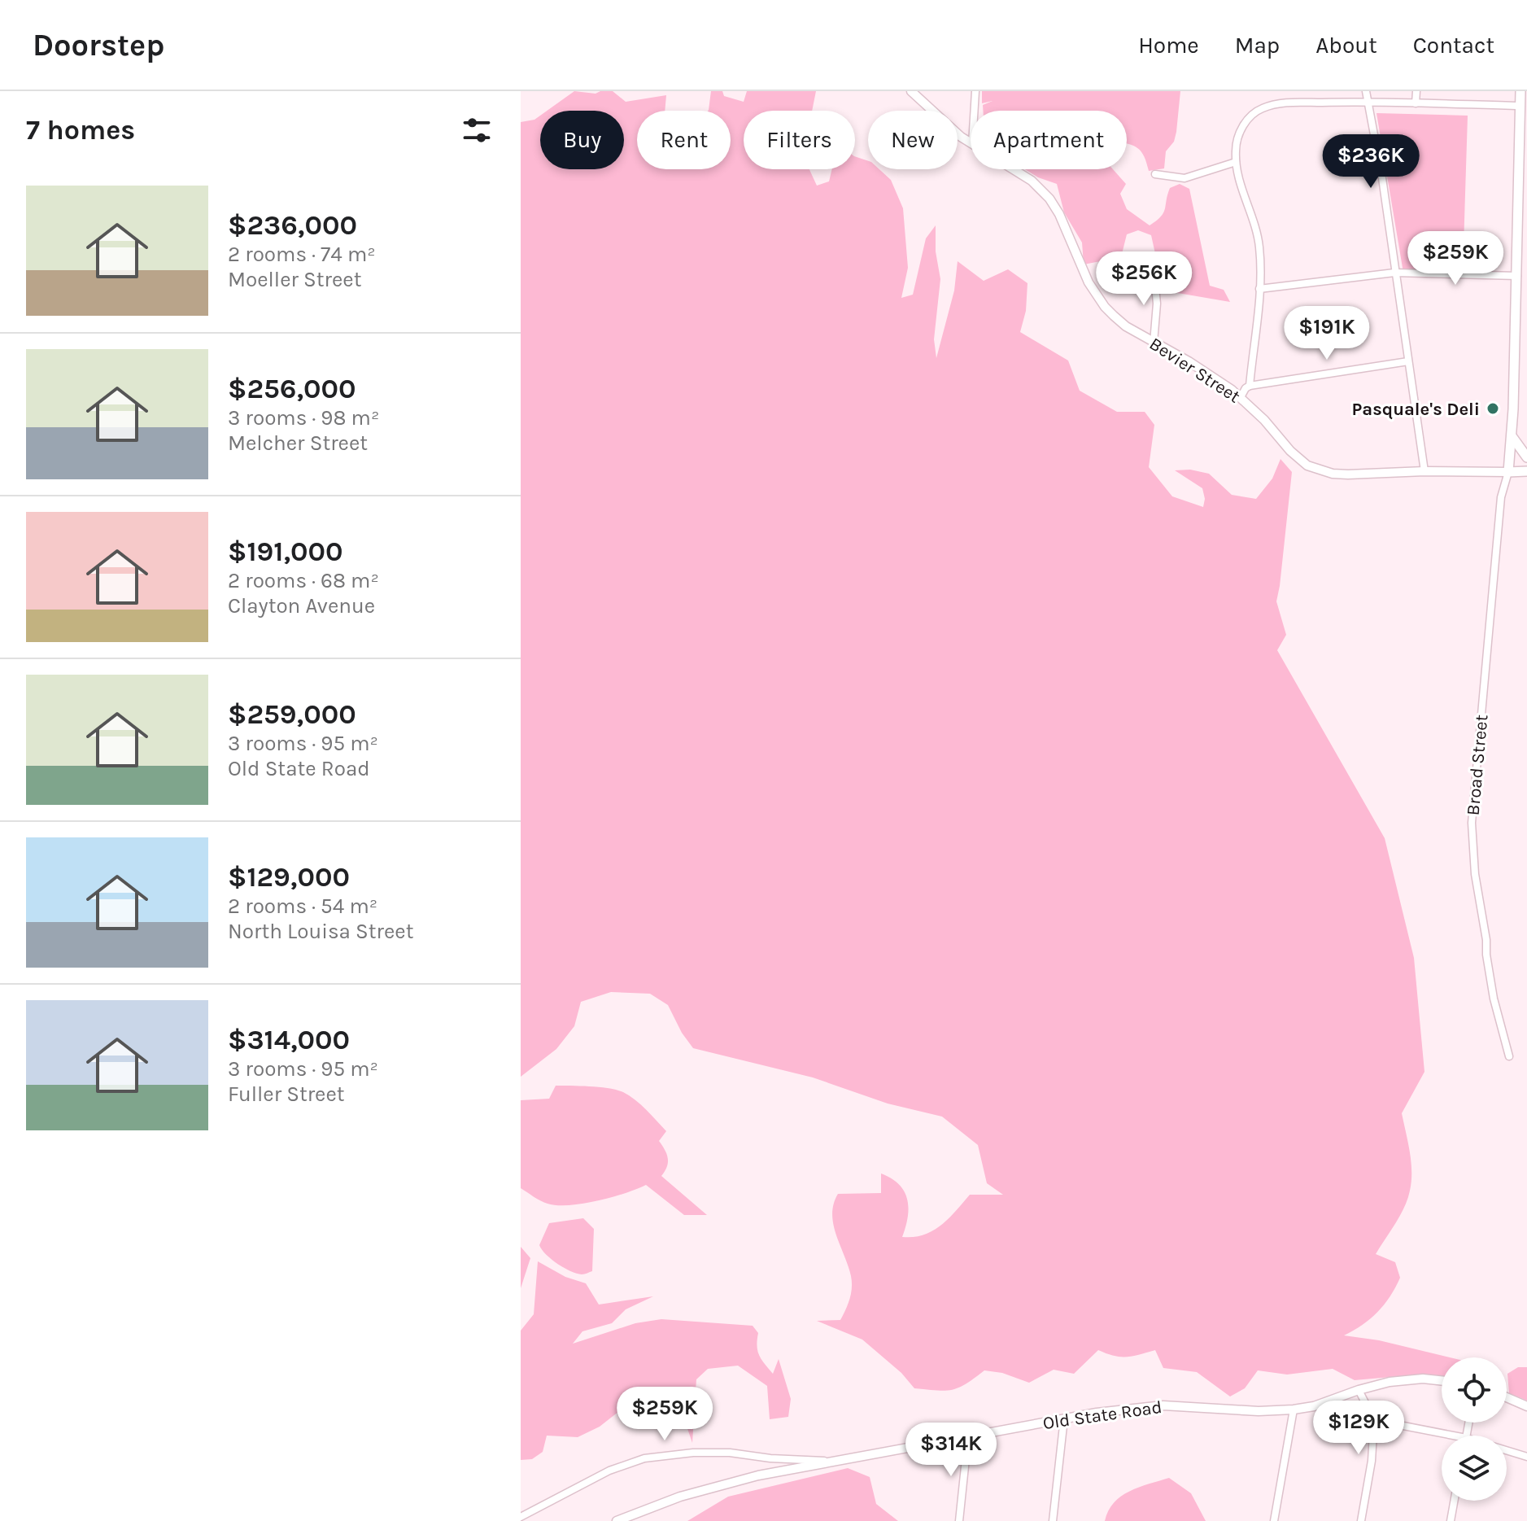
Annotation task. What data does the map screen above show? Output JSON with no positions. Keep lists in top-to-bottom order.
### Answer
{
  "streets": {
    "main road": ["Bevier Street"],
    "street": ["Broad Street", "Old State Road"]
  },
  "crossings": [
    ["Bevier Street", "Broad Street"]
  ],
  "places": ["Pasquale's Deli"],
  "page": {
    "header": "Doorstep",
    "nav": [
      "Home",
      "Map",
      "About",
      "Contact"
    ],
    "heading": "7 homes",
    "chip": [
      "Buy",
      "Rent",
      "Filters",
      "New",
      "Apartment"
    ],
    "price": [
      "$236K",
      "$259K",
      "$256K",
      "$191K",
      "$259K",
      "$129K",
      "$314K"
    ],
    "list": [
      {
        "name": "$236,000",
        "note": "2 rooms · 74 m² · Moeller Street"
      },
      {
        "name": "$256,000",
        "note": "3 rooms · 98 m² · Melcher Street"
      },
      {
        "name": "$191,000",
        "note": "2 rooms · 68 m² · Clayton Avenue"
      },
      {
        "name": "$259,000",
        "note": "3 rooms · 95 m² · Old State Road"
      },
      {
        "name": "$129,000",
        "note": "2 rooms · 54 m² · North Louisa Street"
      },
      {
        "name": "$314,000",
        "note": "3 rooms · 95 m² · Fuller Street"
      }
    ]
  }
}
